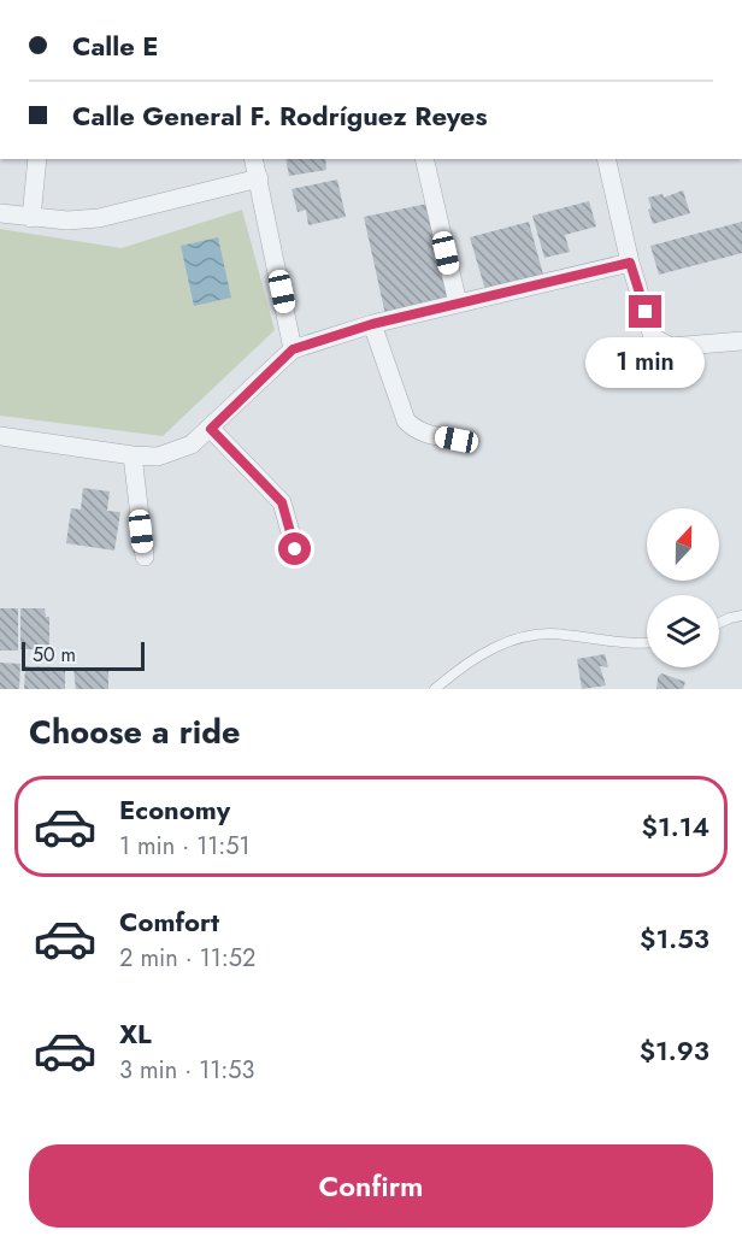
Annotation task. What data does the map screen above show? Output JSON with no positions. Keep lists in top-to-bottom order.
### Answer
{
  "scale_bar": "50 m",
  "north": "top",
  "page": {
    "banner": ["Calle E", "Calle General F. Rodríguez Reyes"],
    "bubble": "1 min",
    "scale": "50 m",
    "heading": "Choose a ride",
    "list": [
      {
        "name": "Economy",
        "note": "1 min · 11:51",
        "value": "$1.14"
      },
      {
        "name": "Comfort",
        "note": "2 min · 11:52",
        "value": "$1.53"
      },
      {
        "name": "XL",
        "note": "3 min · 11:53",
        "value": "$1.93"
      }
    ],
    "buttons": "Confirm"
  }
}
